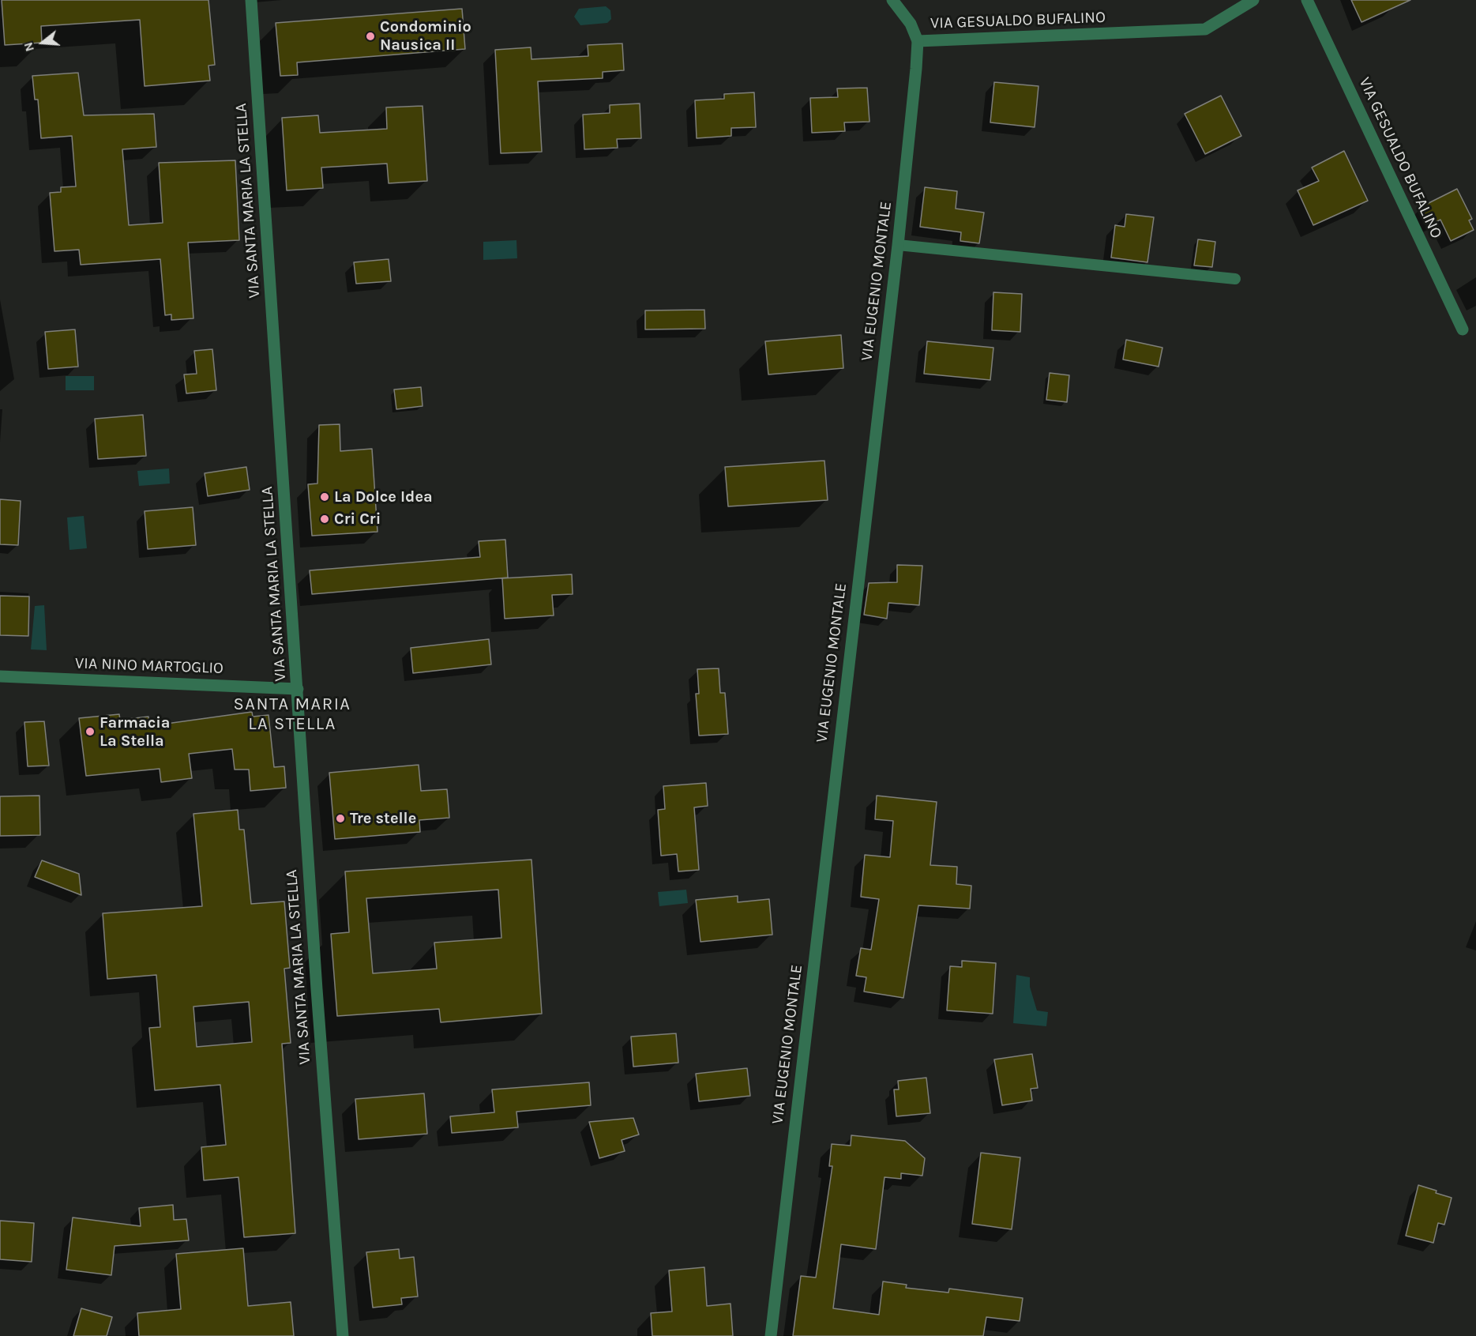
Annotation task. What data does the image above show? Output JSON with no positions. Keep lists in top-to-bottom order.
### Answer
{
  "streets": {
    "street": [
      "VIA GESUALDO BUFALINO",
      "VIA SANTA MARIA LA STELLA",
      "VIA EUGENIO MONTALE",
      "VIA NINO MARTOGLIO"
    ]
  },
  "crossings": [
    ["VIA GESUALDO BUFALINO", "VIA EUGENIO MONTALE"],
    ["VIA SANTA MARIA LA STELLA", "VIA NINO MARTOGLIO"]
  ],
  "districts": ["SANTA MARIA LA STELLA"],
  "places": [
    "Condominio Nausica II",
    "La Dolce Idea",
    "Cri Cri",
    "Farmacia La Stella",
    "Tre stelle"
  ],
  "north": "left"
}
